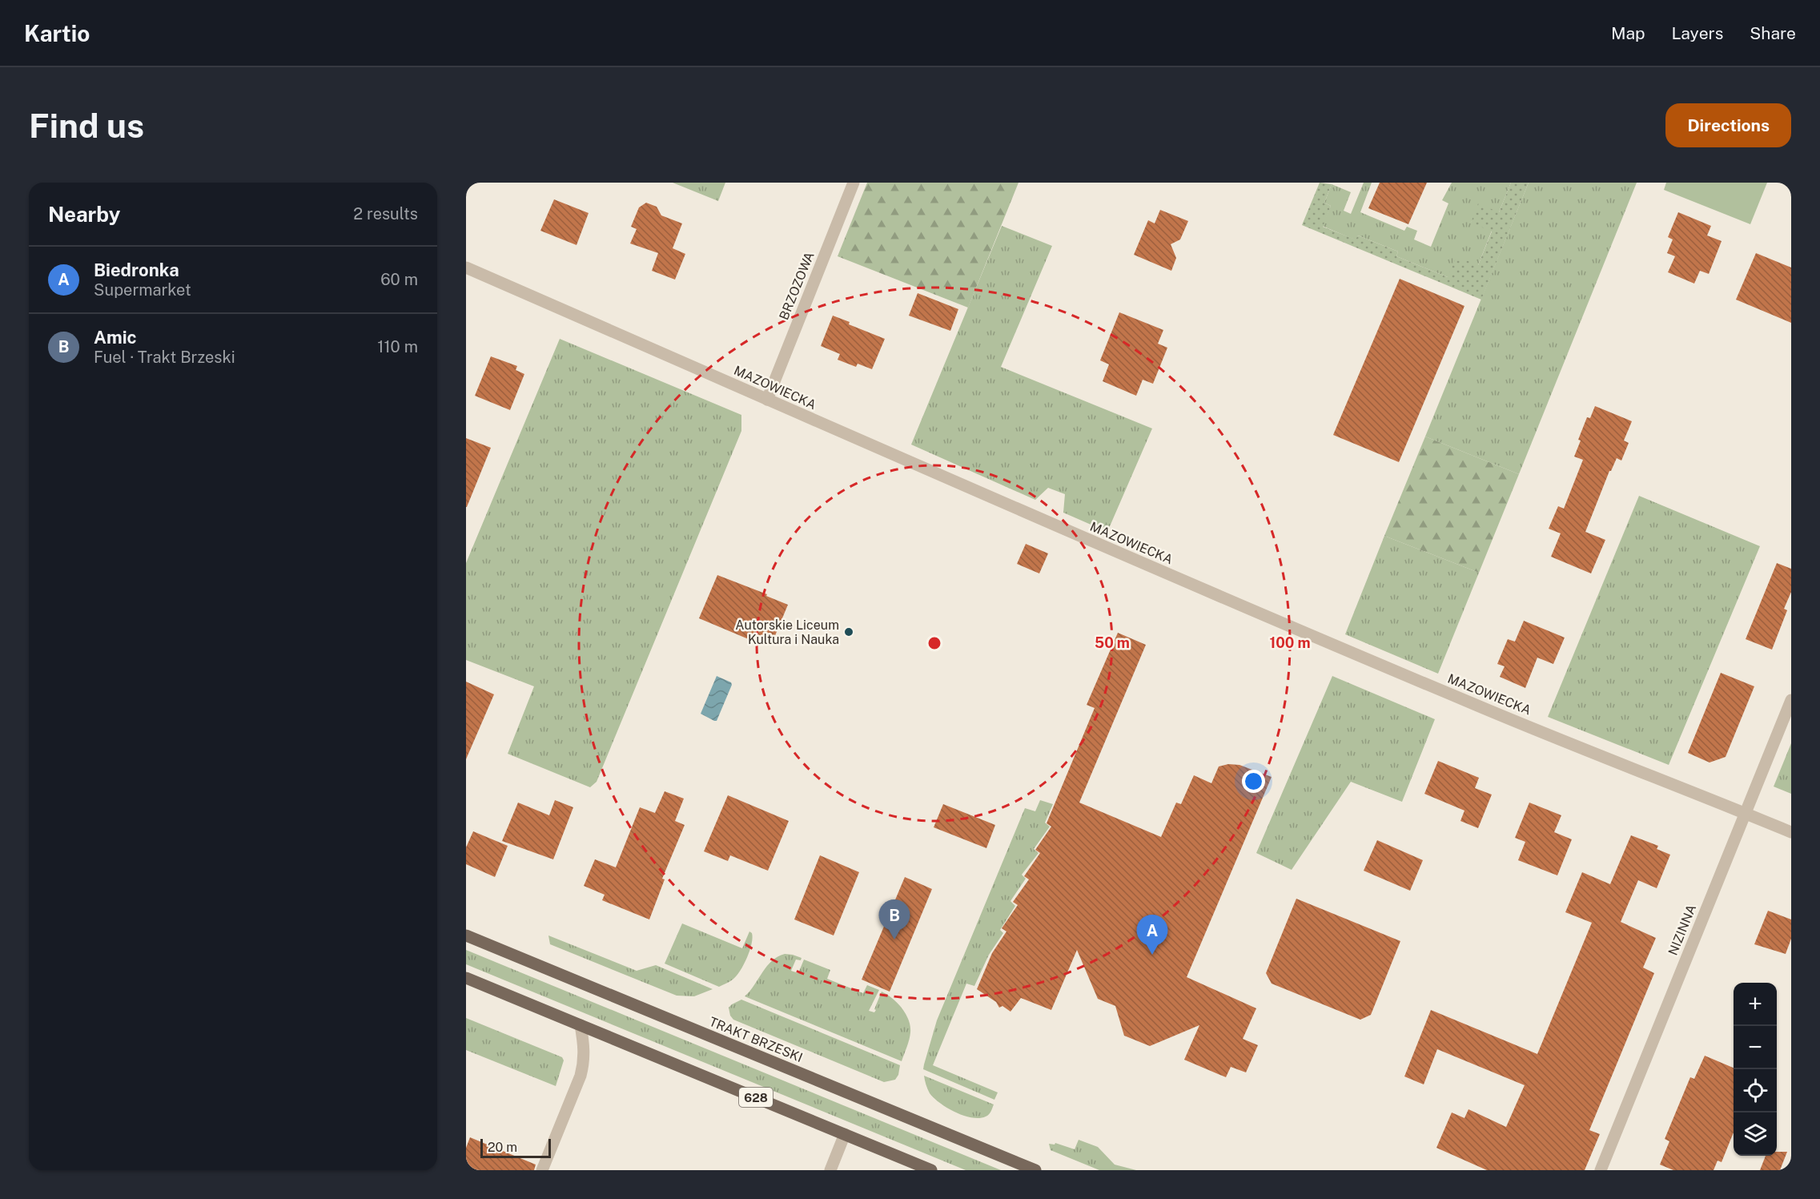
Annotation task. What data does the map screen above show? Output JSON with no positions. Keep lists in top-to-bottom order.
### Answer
{
  "streets": {
    "main road": ["TRAKT BRZESKI", "628"],
    "street": ["BRZOZOWA", "MAZOWIECKA", "NIZINNA"]
  },
  "crossings": [
    ["BRZOZOWA", "MAZOWIECKA"],
    ["MAZOWIECKA", "NIZINNA"]
  ],
  "places": ["Autorskie Liceum Kultura i Nauka"],
  "scale_bar": "20 m",
  "page": {
    "header": "Kartio",
    "nav": ["Map", "Layers", "Share"],
    "buttons": "Directions",
    "title": "Find us",
    "heading": ["Nearby", "2 results"],
    "list": [
      {
        "mark": "A",
        "name": "Biedronka",
        "note": "Supermarket",
        "value": "60 m"
      },
      {
        "mark": "B",
        "name": "Amic",
        "note": "Fuel · Trakt Brzeski",
        "value": "110 m"
      }
    ],
    "pins": ["B", "A"],
    "map_buttons": ["+", "−"],
    "scale": "20 m"
  },
  "rings": ["50 m", "100 m"]
}
